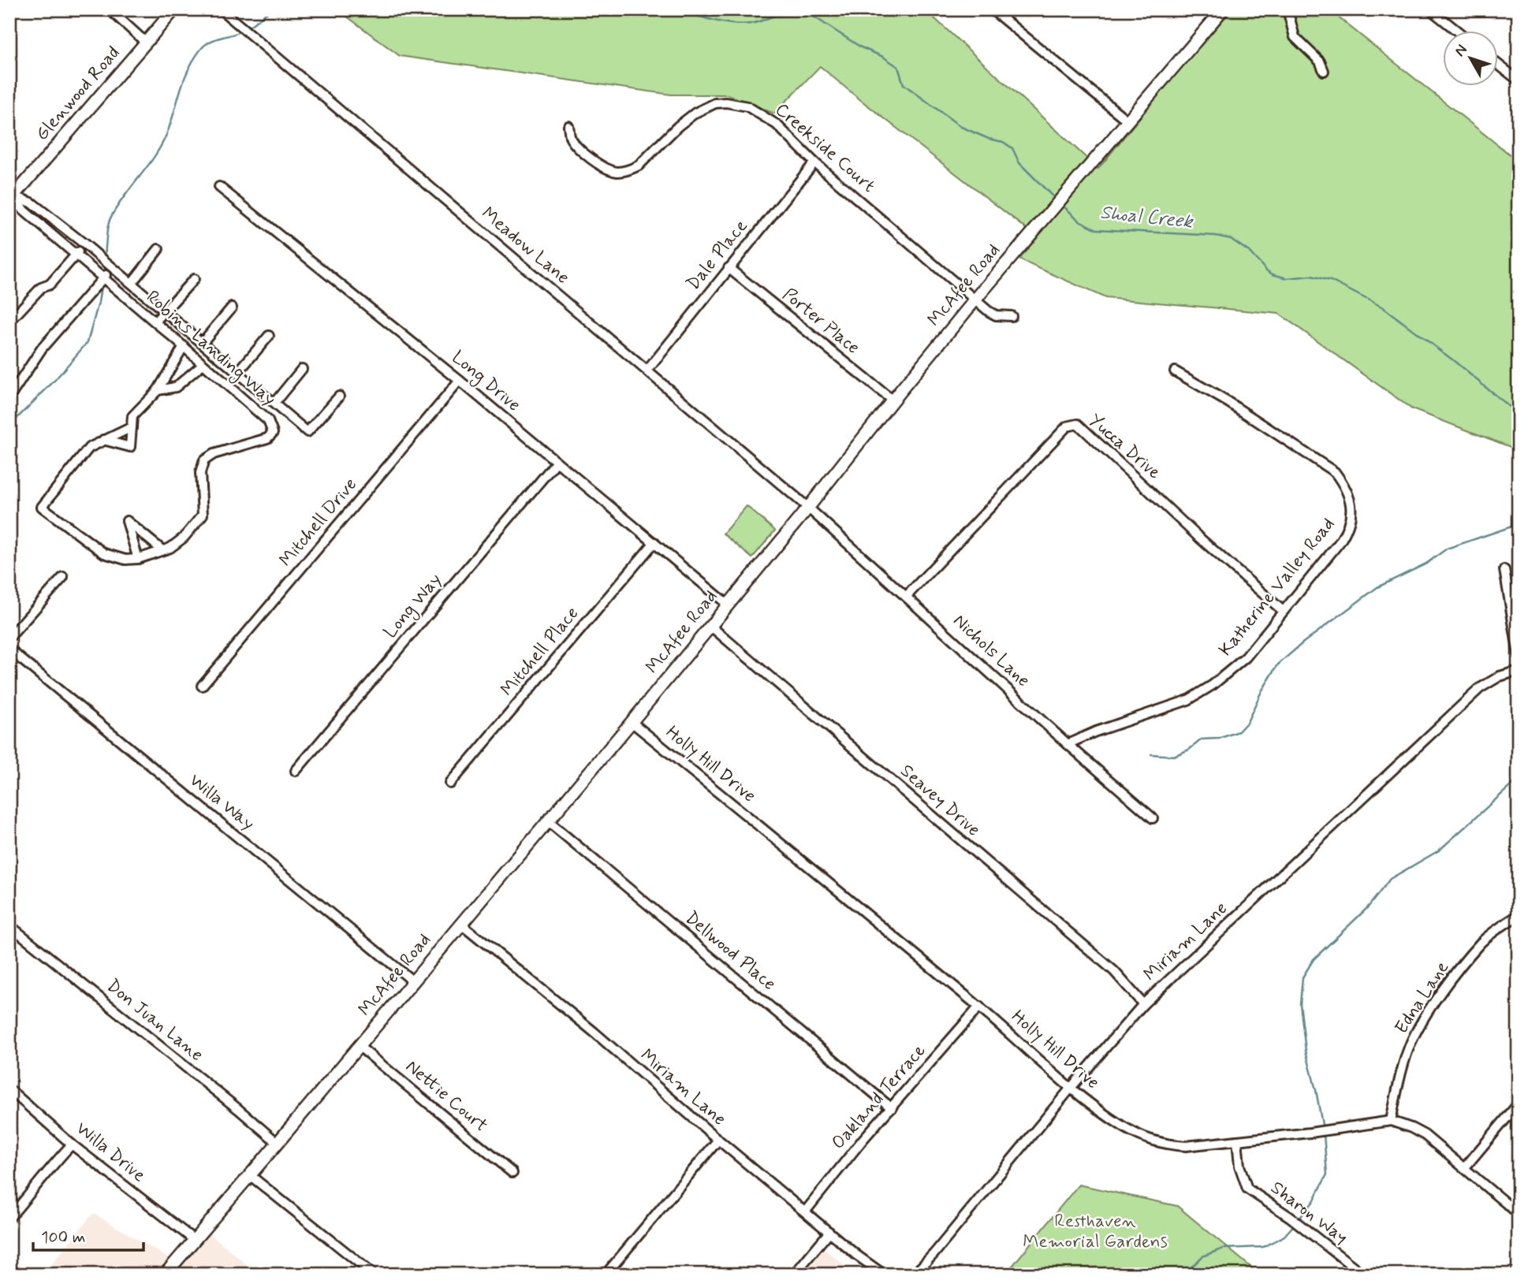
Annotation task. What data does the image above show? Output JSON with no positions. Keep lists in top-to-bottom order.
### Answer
{
  "streets": {
    "street": [
      "Glenwood Road",
      "Creekside Court",
      "Meadow Lane",
      "Dale Place",
      "McAfee Road",
      "Porter Place",
      "Robins Landing Way",
      "Long Drive",
      "Yucca Drive",
      "Mitchell Drive",
      "Katherine Valley Road",
      "Long Way",
      "Nichols Lane",
      "Mitchell Place",
      "Holly Hill Drive",
      "Seavey Drive",
      "Willa Way",
      "Miriam Lane",
      "Dellwood Place",
      "Edna Lane",
      "Don Juan Lane",
      "Nettie Court",
      "Oakland Terrace",
      "Willa Drive",
      "Sharon Way"
    ]
  },
  "crossings": [
    ["Glenwood Road", "Robins Landing Way"],
    ["Creekside Court", "Dale Place"],
    ["Creekside Court", "McAfee Road"],
    ["Meadow Lane", "Dale Place"],
    ["Meadow Lane", "McAfee Road"],
    ["Meadow Lane", "Nichols Lane"],
    ["Dale Place", "Porter Place"],
    ["McAfee Road", "Porter Place"],
    ["McAfee Road", "Long Drive"],
    ["McAfee Road", "Nichols Lane"],
    ["McAfee Road", "Holly Hill Drive"],
    ["McAfee Road", "Seavey Drive"],
    ["McAfee Road", "Willa Way"],
    ["McAfee Road", "Miriam Lane"],
    ["McAfee Road", "Dellwood Place"],
    ["McAfee Road", "Don Juan Lane"],
    ["McAfee Road", "Nettie Court"],
    ["McAfee Road", "Willa Drive"],
    ["Long Drive", "Mitchell Drive"],
    ["Long Drive", "Long Way"],
    ["Long Drive", "Mitchell Place"],
    ["Yucca Drive", "Katherine Valley Road"],
    ["Yucca Drive", "Nichols Lane"],
    ["Katherine Valley Road", "Nichols Lane"],
    ["Holly Hill Drive", "Miriam Lane"],
    ["Holly Hill Drive", "Edna Lane"],
    ["Holly Hill Drive", "Oakland Terrace"],
    ["Holly Hill Drive", "Sharon Way"],
    ["Seavey Drive", "Miriam Lane"],
    ["Miriam Lane", "Oakland Terrace"],
    ["Dellwood Place", "Oakland Terrace"]
  ],
  "water": ["Shoal Creek"],
  "parks": ["Resthaven Memorial Gardens"],
  "scale_bar": "100 m",
  "north": "top left"
}
